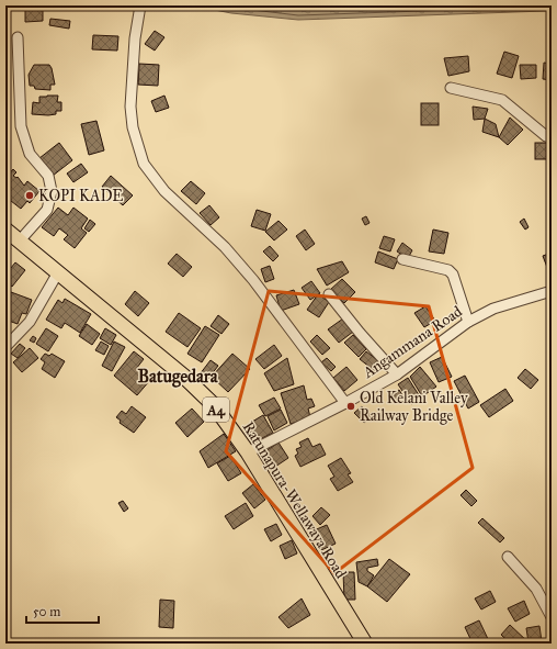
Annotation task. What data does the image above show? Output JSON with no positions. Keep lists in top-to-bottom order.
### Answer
{
  "streets": {
    "highway": ["A4", "Ratunapura-Wellawaya Road"],
    "street": ["Angammana Road"]
  },
  "crossings": [
    ["Angammana Road", "Ratunapura-Wellawaya Road"]
  ],
  "districts": ["Batugedara"],
  "places": ["KOPI KADE", "Old Kelani Valley Railway Bridge"],
  "scale_bar": "50 m"
}
